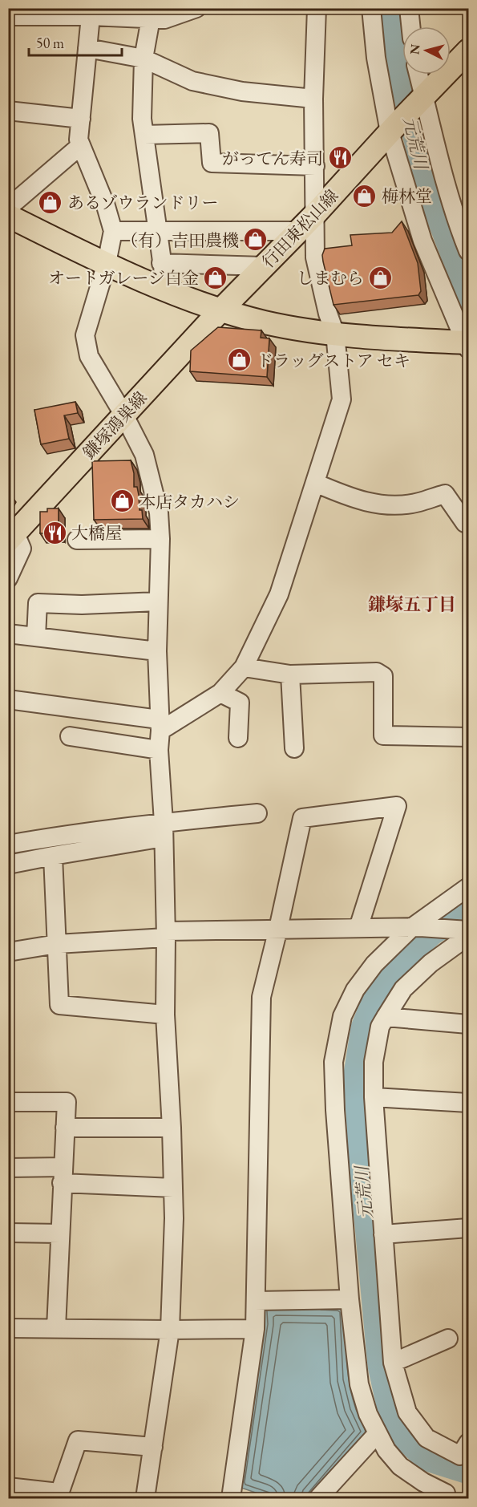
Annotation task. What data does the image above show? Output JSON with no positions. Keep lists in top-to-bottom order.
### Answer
{
  "streets": {
    "main road": ["行田東松山線", "鎌塚鴻巣線"]
  },
  "crossings": [
    ["行田東松山線", "鎌塚鴻巣線"]
  ],
  "districts": ["鎌塚五丁目"],
  "water": ["元荒川"],
  "places": {
    "restaurant": ["がってん寿司", "大橋屋"],
    "shop": [
      "梅林堂",
      "あるゾウランドリー",
      "（有）吉田農機",
      "オートガレージ白金",
      "しまむら",
      "ドラッグストア セキ",
      "本店タカハシ"
    ]
  },
  "scale_bar": "50 m",
  "north": "left"
}
